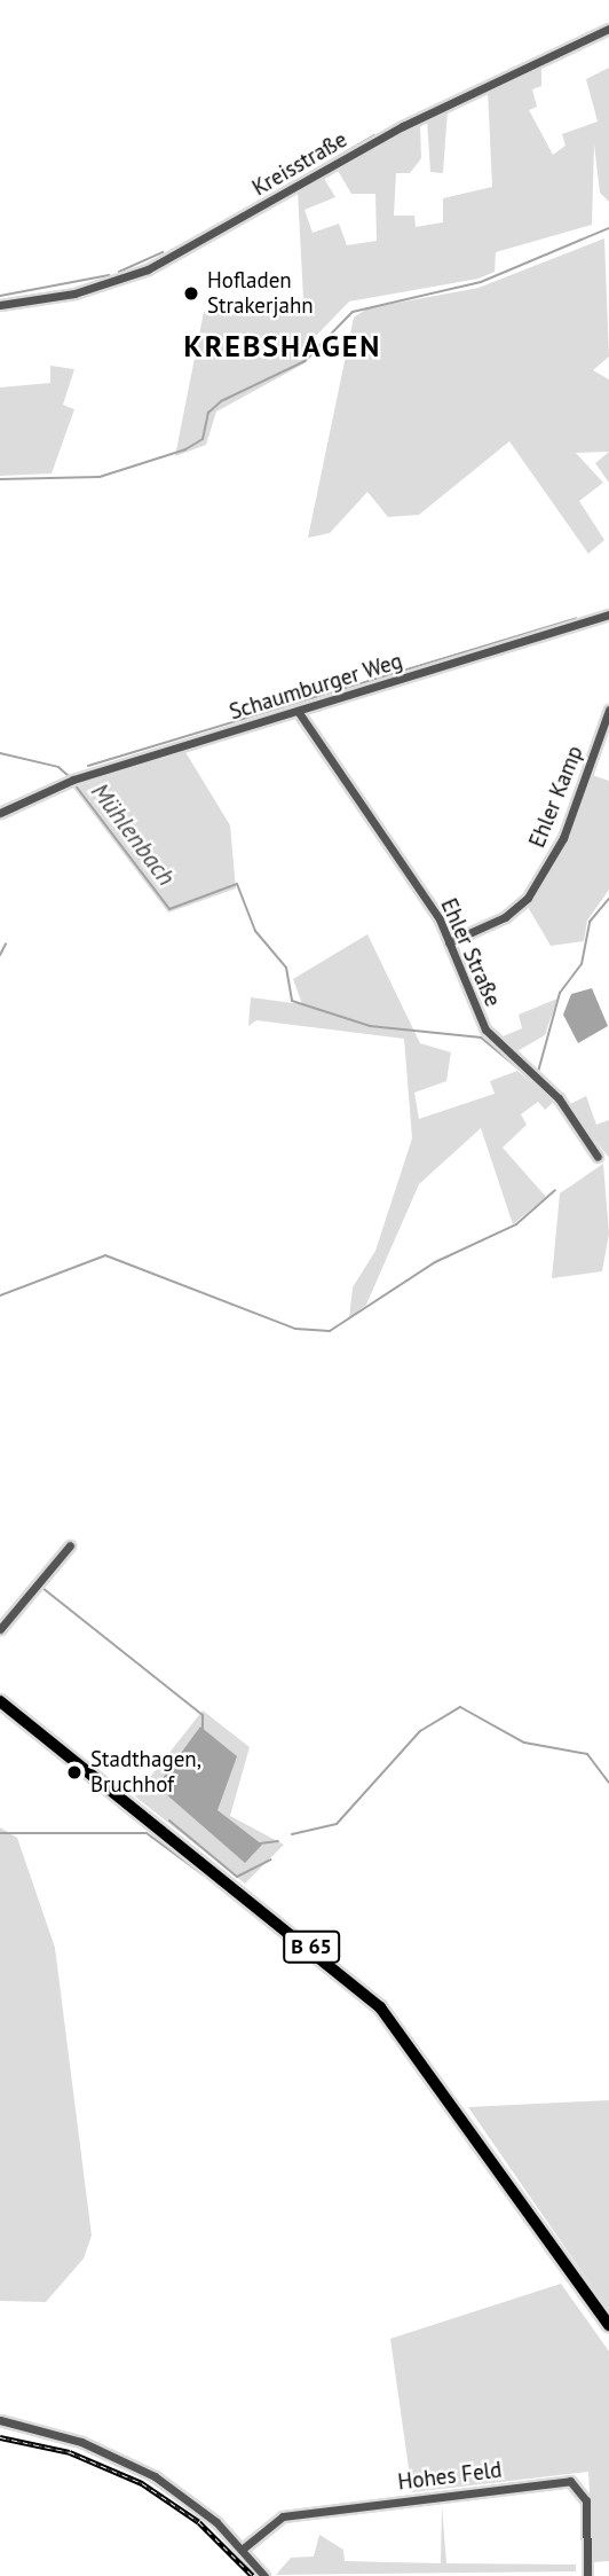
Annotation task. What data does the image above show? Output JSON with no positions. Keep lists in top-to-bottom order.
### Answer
{
  "streets": {
    "main road": ["B 65"],
    "street": [
      "Kreisstraße",
      "Schaumburger Weg",
      "Ehler Kamp",
      "Ehler Straße",
      "Hohes Feld"
    ]
  },
  "crossings": [
    ["Schaumburger Weg", "Ehler Straße"],
    ["Ehler Kamp", "Ehler Straße"]
  ],
  "districts": ["KREBSHAGEN"],
  "water": ["Mühlenbach"],
  "places": ["Hofladen Strakerjahn", "Stadthagen, Bruchhof"]
}
